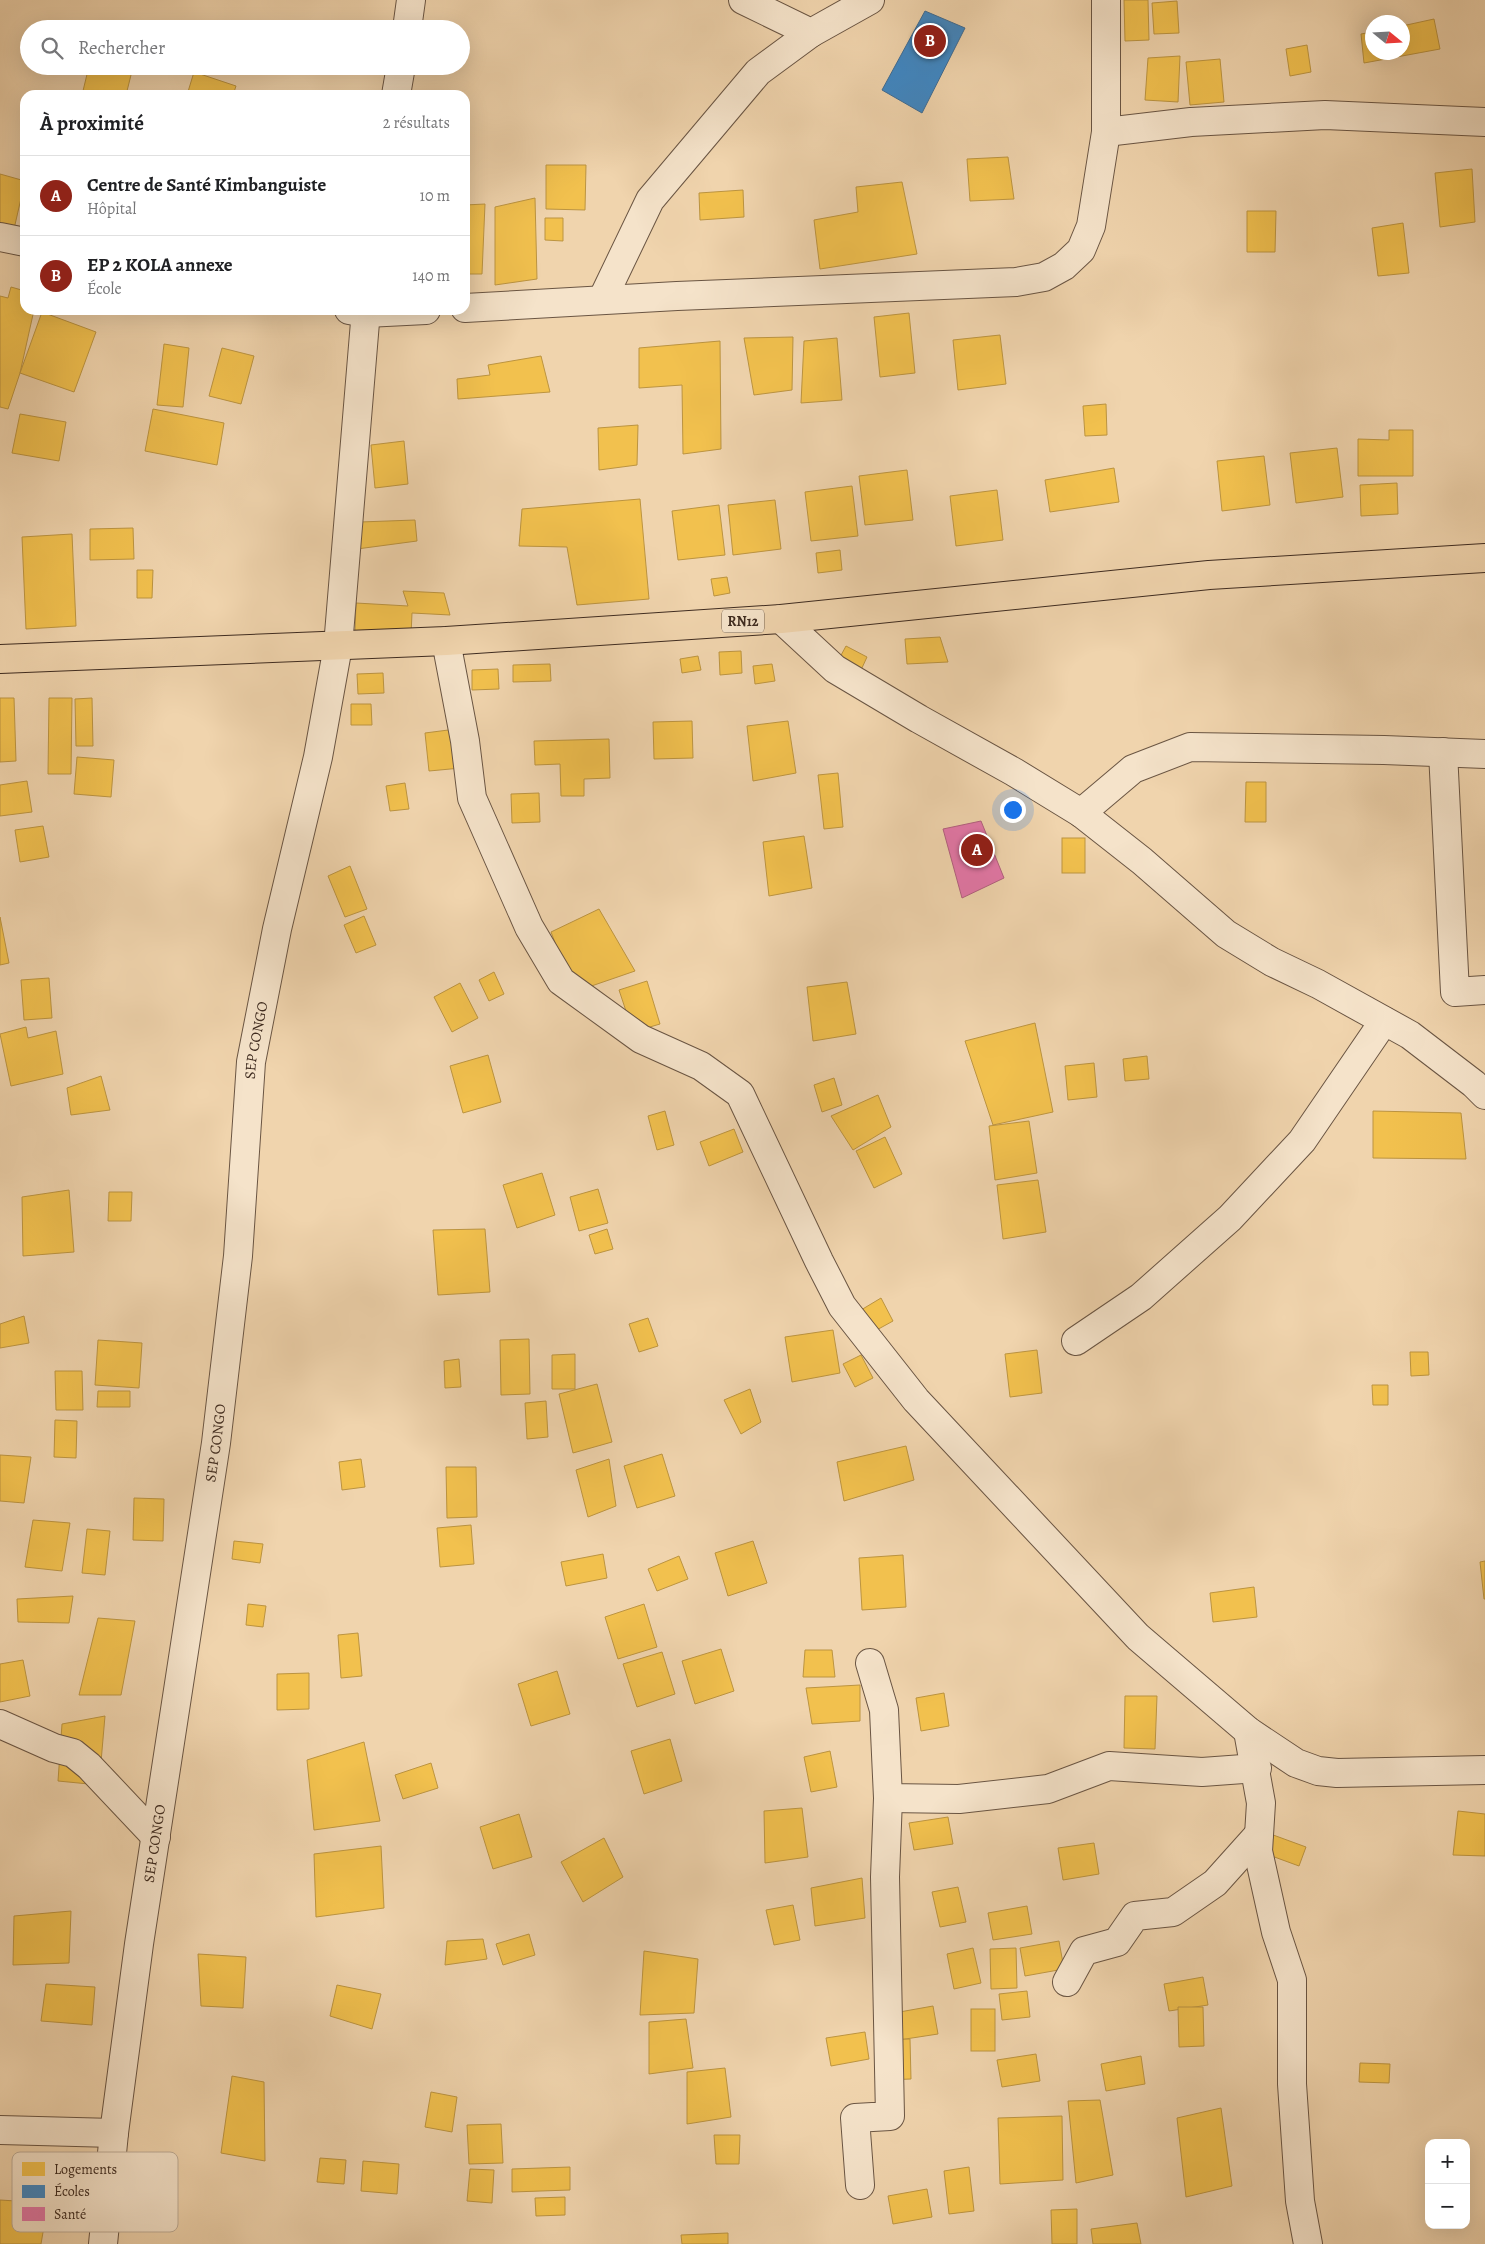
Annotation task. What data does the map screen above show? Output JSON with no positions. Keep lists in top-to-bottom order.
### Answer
{
  "streets": {
    "main road": ["RN12"],
    "street": ["SEP CONGO"]
  },
  "crossings": [
    ["RN12", "SEP CONGO"]
  ],
  "legend": ["Logements", "Écoles", "Santé"],
  "north": "right",
  "page": {
    "search": "Rechercher",
    "pins": ["B", "A"],
    "heading": ["À proximité", "2 résultats"],
    "list": [
      {
        "mark": "A",
        "name": "Centre de Santé Kimbanguiste",
        "note": "Hôpital",
        "value": "10 m"
      },
      {
        "mark": "B",
        "name": "EP 2 KOLA annexe",
        "note": "École",
        "value": "140 m"
      }
    ],
    "map_buttons": ["+", "−"]
  }
}
